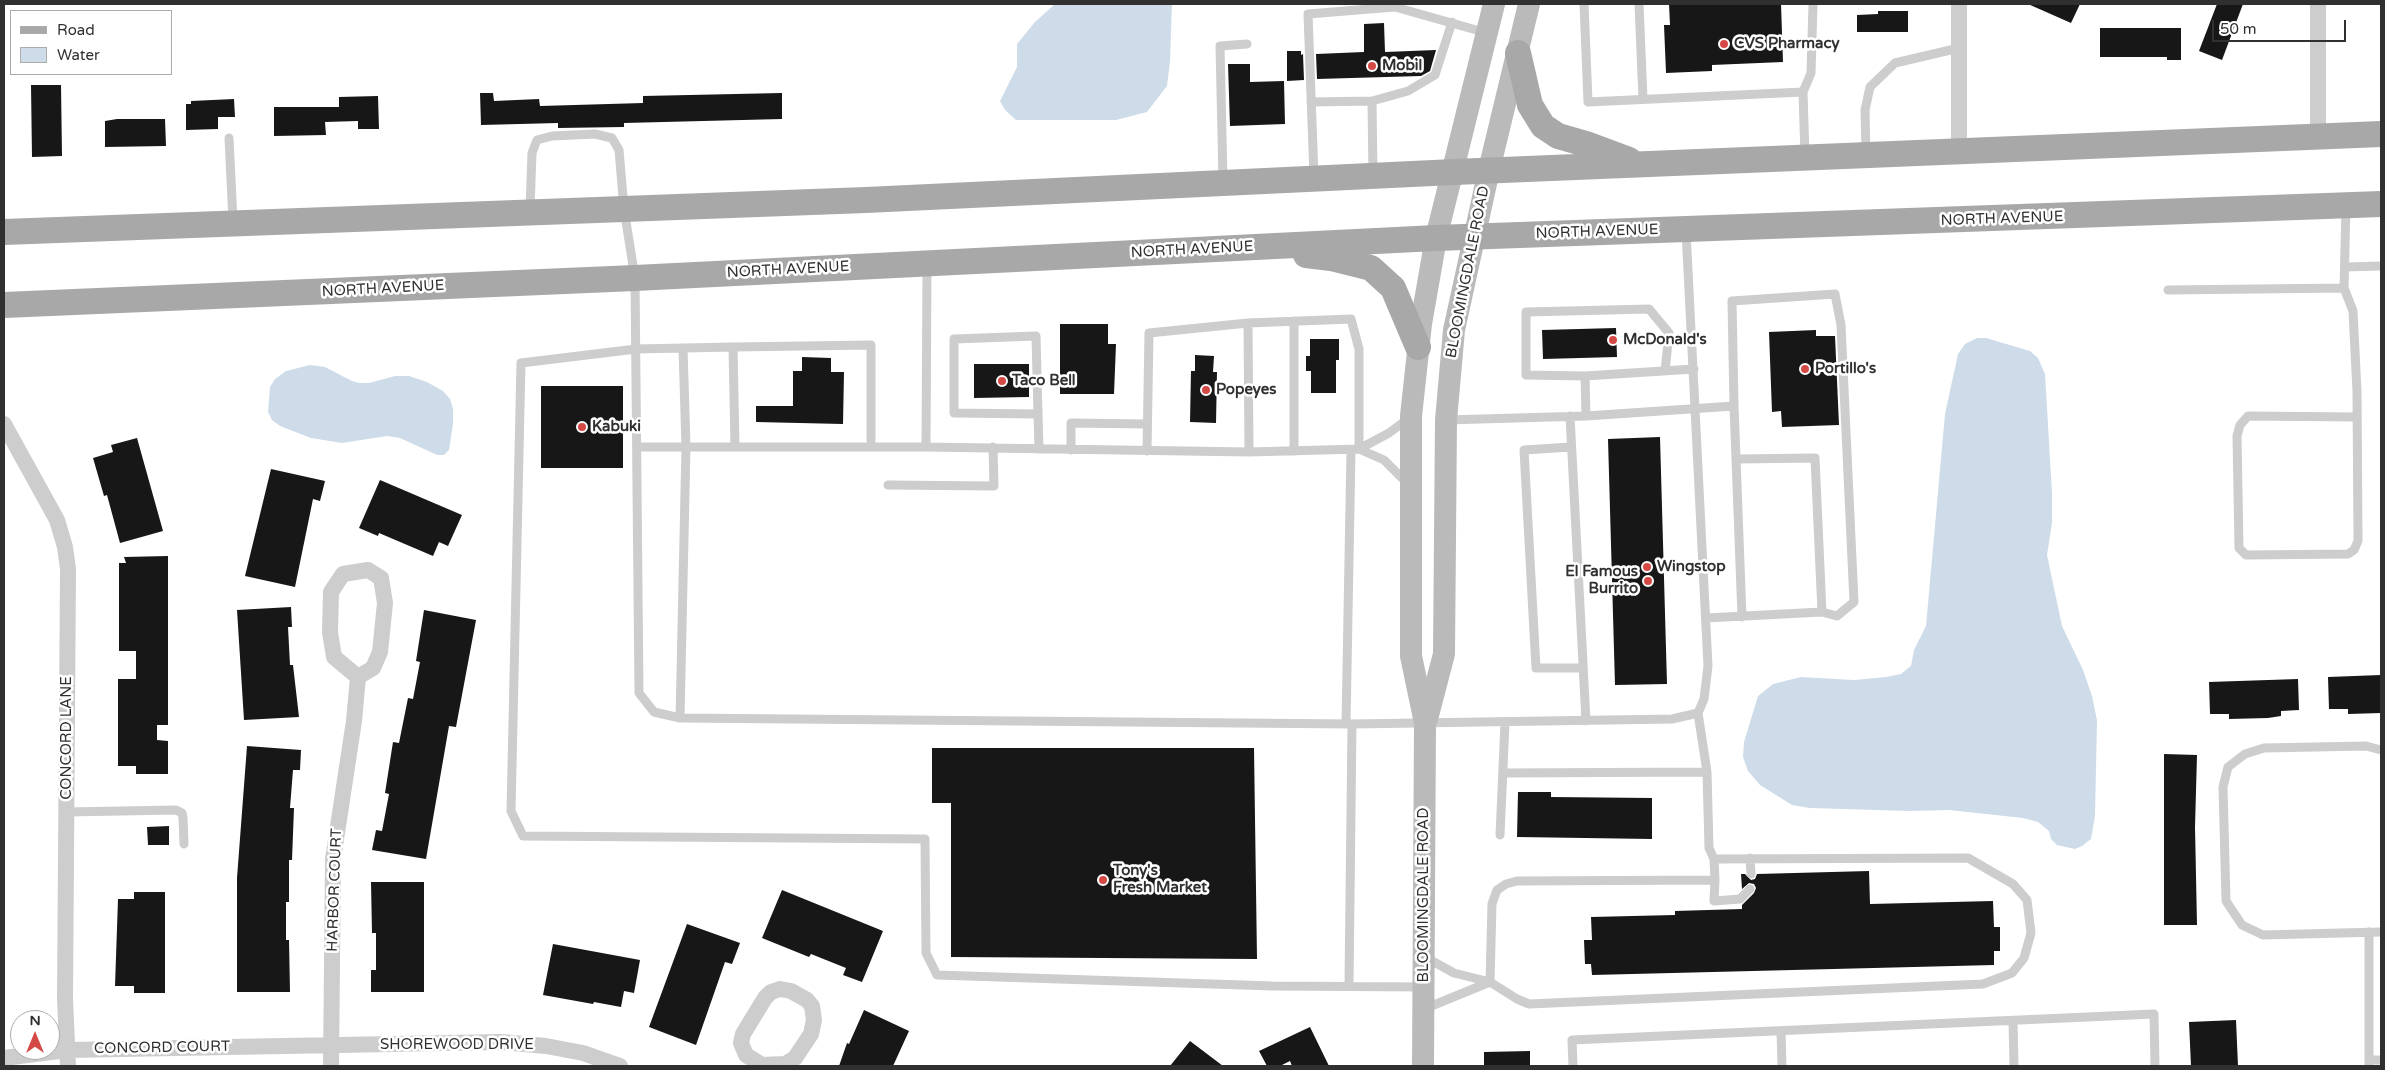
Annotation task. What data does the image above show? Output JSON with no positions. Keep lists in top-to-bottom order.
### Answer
{
  "streets": {
    "main road": ["NORTH AVENUE"],
    "street": [
      "BLOOMINGDALE ROAD",
      "CONCORD LANE",
      "HARBOR COURT",
      "SHOREWOOD DRIVE",
      "CONCORD COURT"
    ]
  },
  "crossings": [
    ["NORTH AVENUE", "BLOOMINGDALE ROAD"],
    ["CONCORD LANE", "CONCORD COURT"],
    ["HARBOR COURT", "SHOREWOOD DRIVE"],
    ["HARBOR COURT", "CONCORD COURT"],
    ["SHOREWOOD DRIVE", "CONCORD COURT"]
  ],
  "places": [
    "CVS Pharmacy",
    "Mobil",
    "McDonald's",
    "Portillo's",
    "Taco Bell",
    "Popeyes",
    "Kabuki",
    "Wingstop",
    "El Famous Burrito",
    "Tony's Fresh Market"
  ],
  "legend": ["Road", "Water"],
  "scale_bar": "50 m",
  "north": "top"
}
